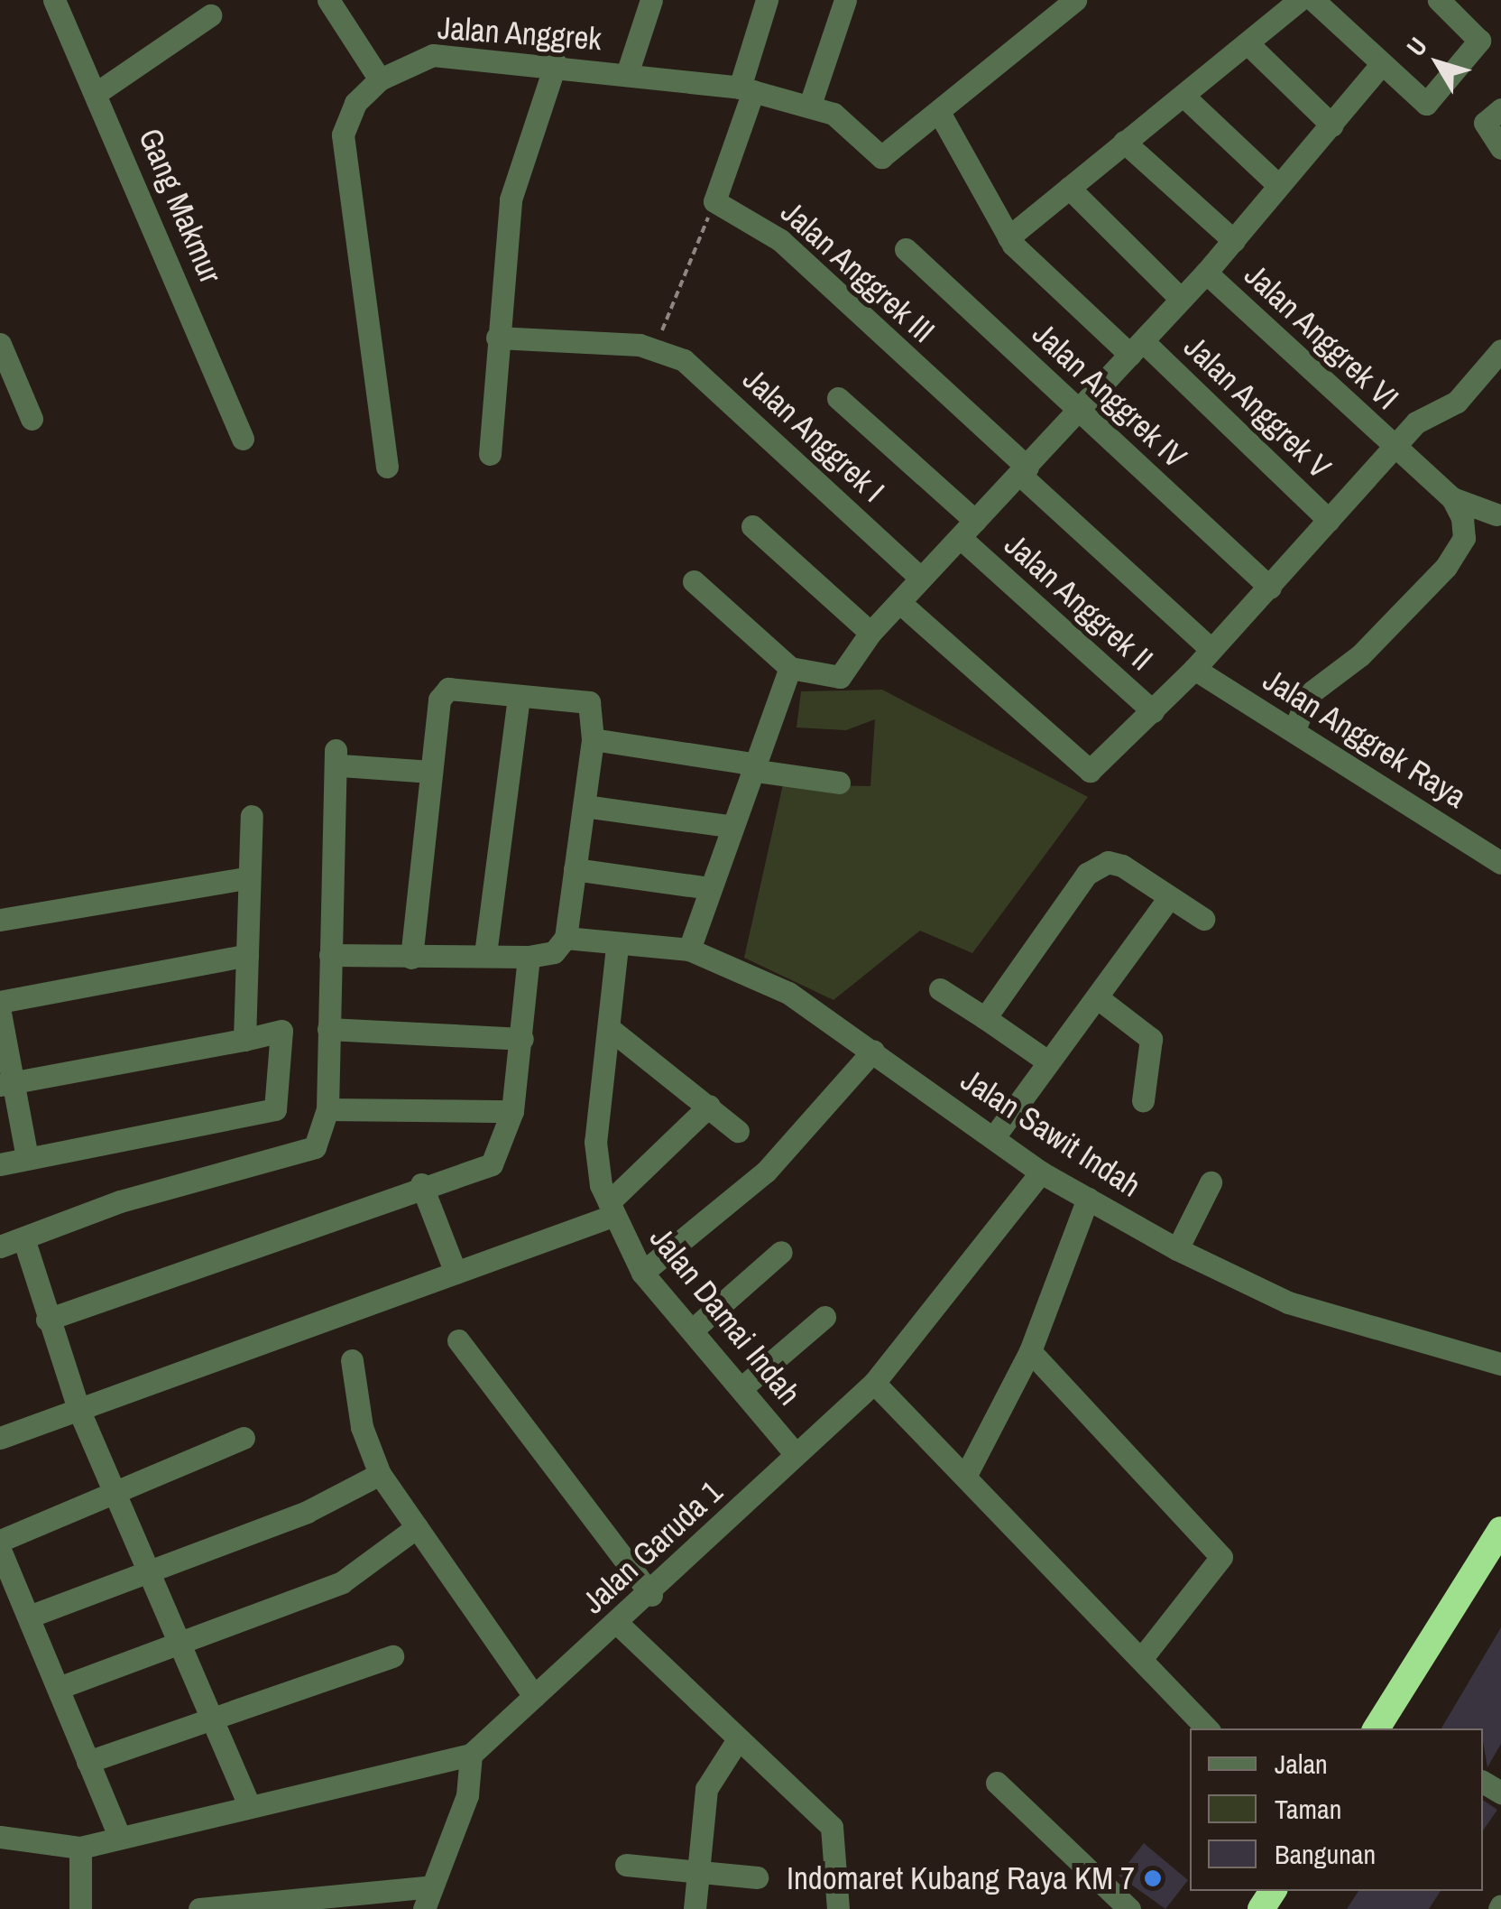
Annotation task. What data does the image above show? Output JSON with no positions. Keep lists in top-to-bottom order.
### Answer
{
  "streets": {
    "street": [
      "Jalan Anggrek",
      "Gang Makmur",
      "Jalan Anggrek III",
      "Jalan Anggrek VI",
      "Jalan Anggrek IV",
      "Jalan Anggrek V",
      "Jalan Anggrek I",
      "Jalan Anggrek II",
      "Jalan Anggrek Raya",
      "Jalan Sawit Indah",
      "Jalan Damai Indah",
      "Jalan Garuda 1"
    ]
  },
  "crossings": [
    ["Jalan Anggrek", "Jalan Anggrek V"],
    ["Jalan Sawit Indah", "Jalan Garuda 1"],
    ["Jalan Damai Indah", "Jalan Garuda 1"]
  ],
  "places": ["Indomaret Kubang Raya KM 7"],
  "legend": ["Jalan", "Taman", "Bangunan"],
  "north": "top left"
}
